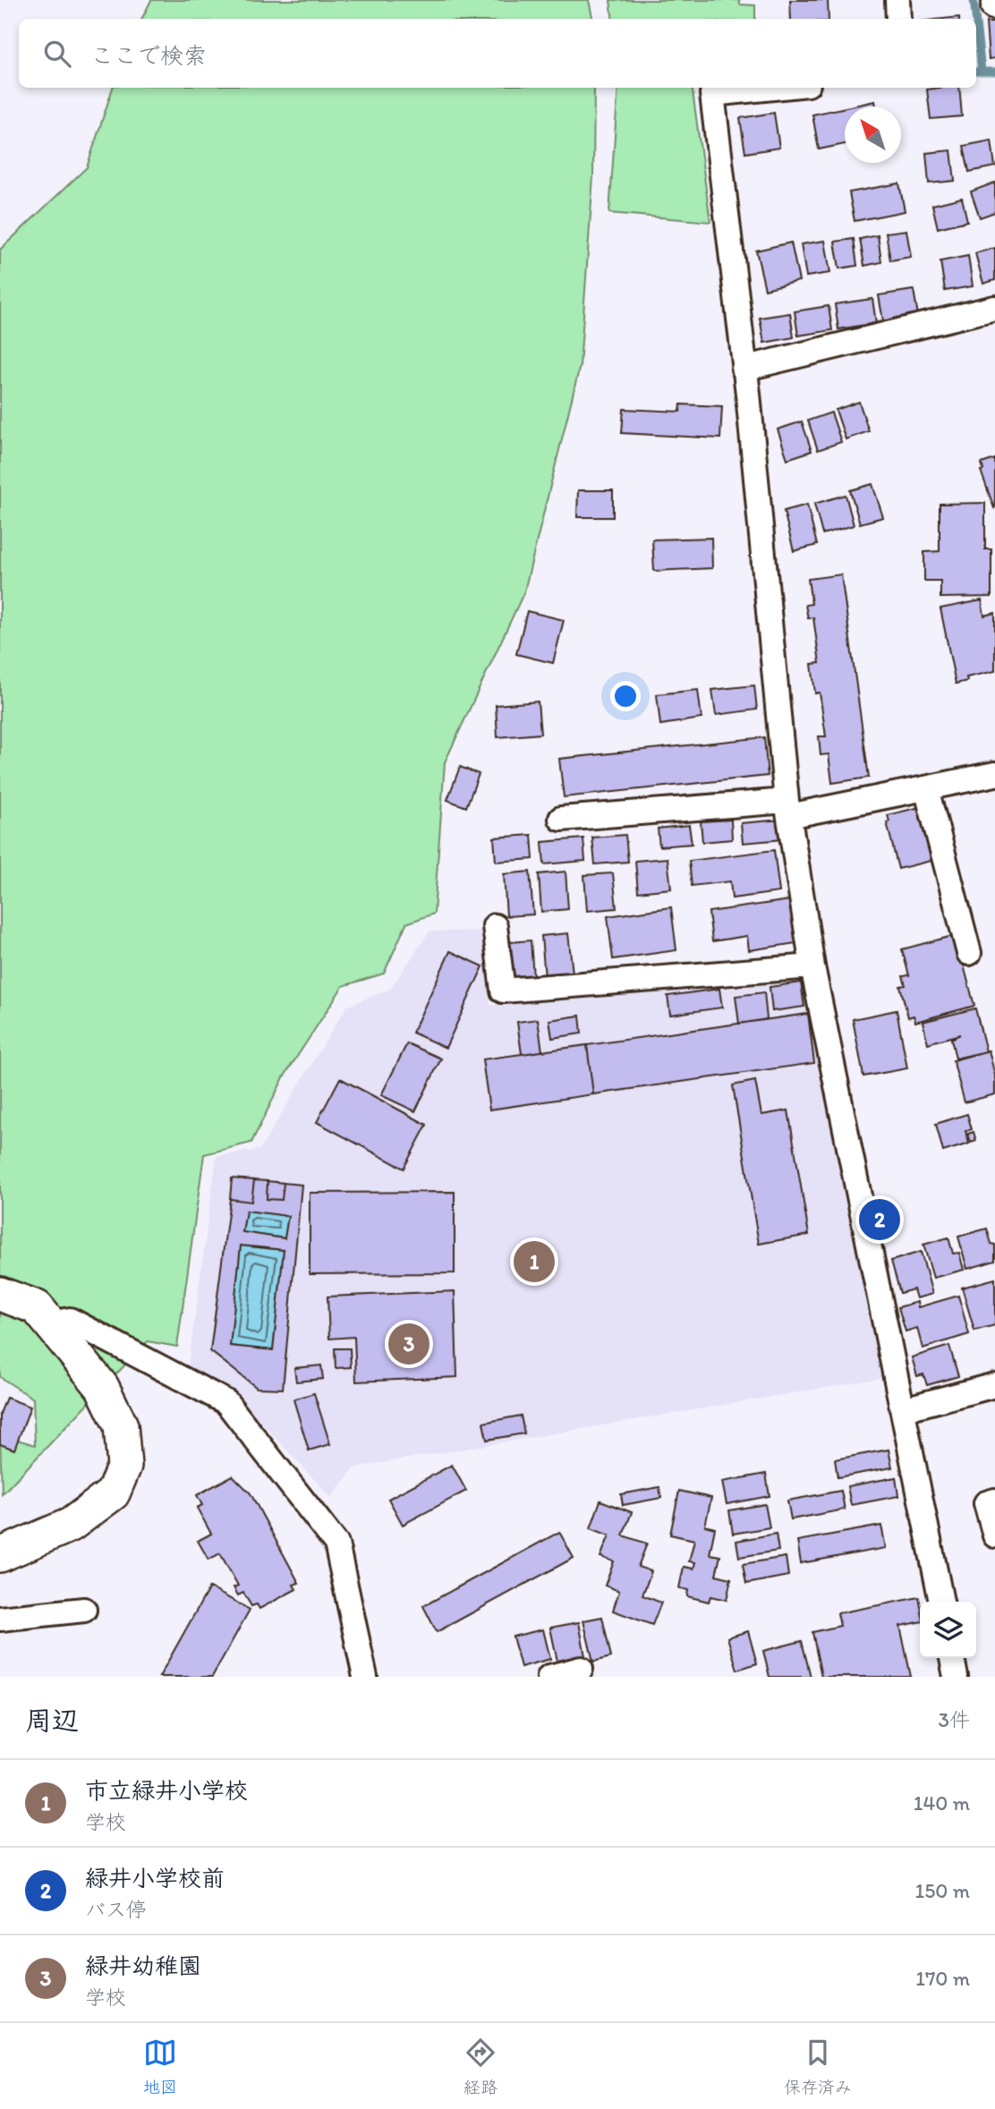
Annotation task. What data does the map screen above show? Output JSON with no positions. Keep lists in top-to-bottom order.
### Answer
{
  "north": "top left",
  "page": {
    "search": "ここで検索",
    "pins": ["2", "1", "3"],
    "heading": ["周辺", "3件"],
    "list": [
      {
        "mark": "1",
        "name": "市立緑井小学校",
        "note": "学校",
        "value": "140 m"
      },
      {
        "mark": "2",
        "name": "緑井小学校前",
        "note": "バス停",
        "value": "150 m"
      },
      {
        "mark": "3",
        "name": "緑井幼稚園",
        "note": "学校",
        "value": "170 m"
      }
    ],
    "nav": ["地図", "経路", "保存済み"]
  }
}
